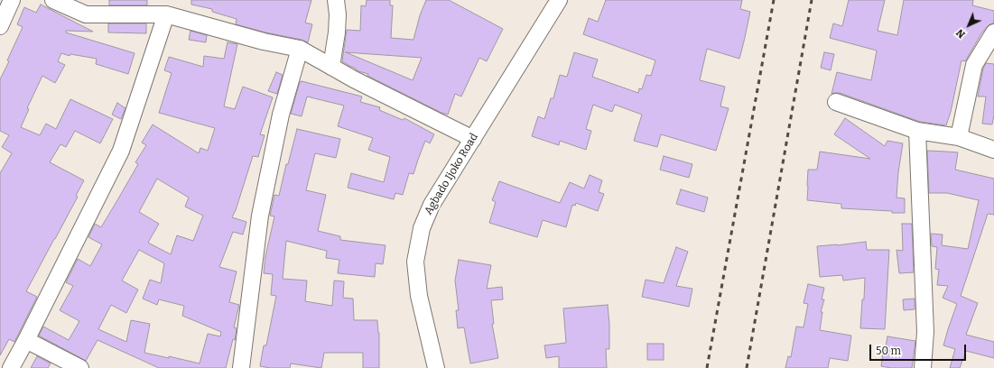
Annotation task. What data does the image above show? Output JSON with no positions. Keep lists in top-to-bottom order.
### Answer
{
  "streets": {
    "street": ["Agbado Ijoko Road"]
  },
  "scale_bar": "50 m",
  "north": "bottom left"
}
